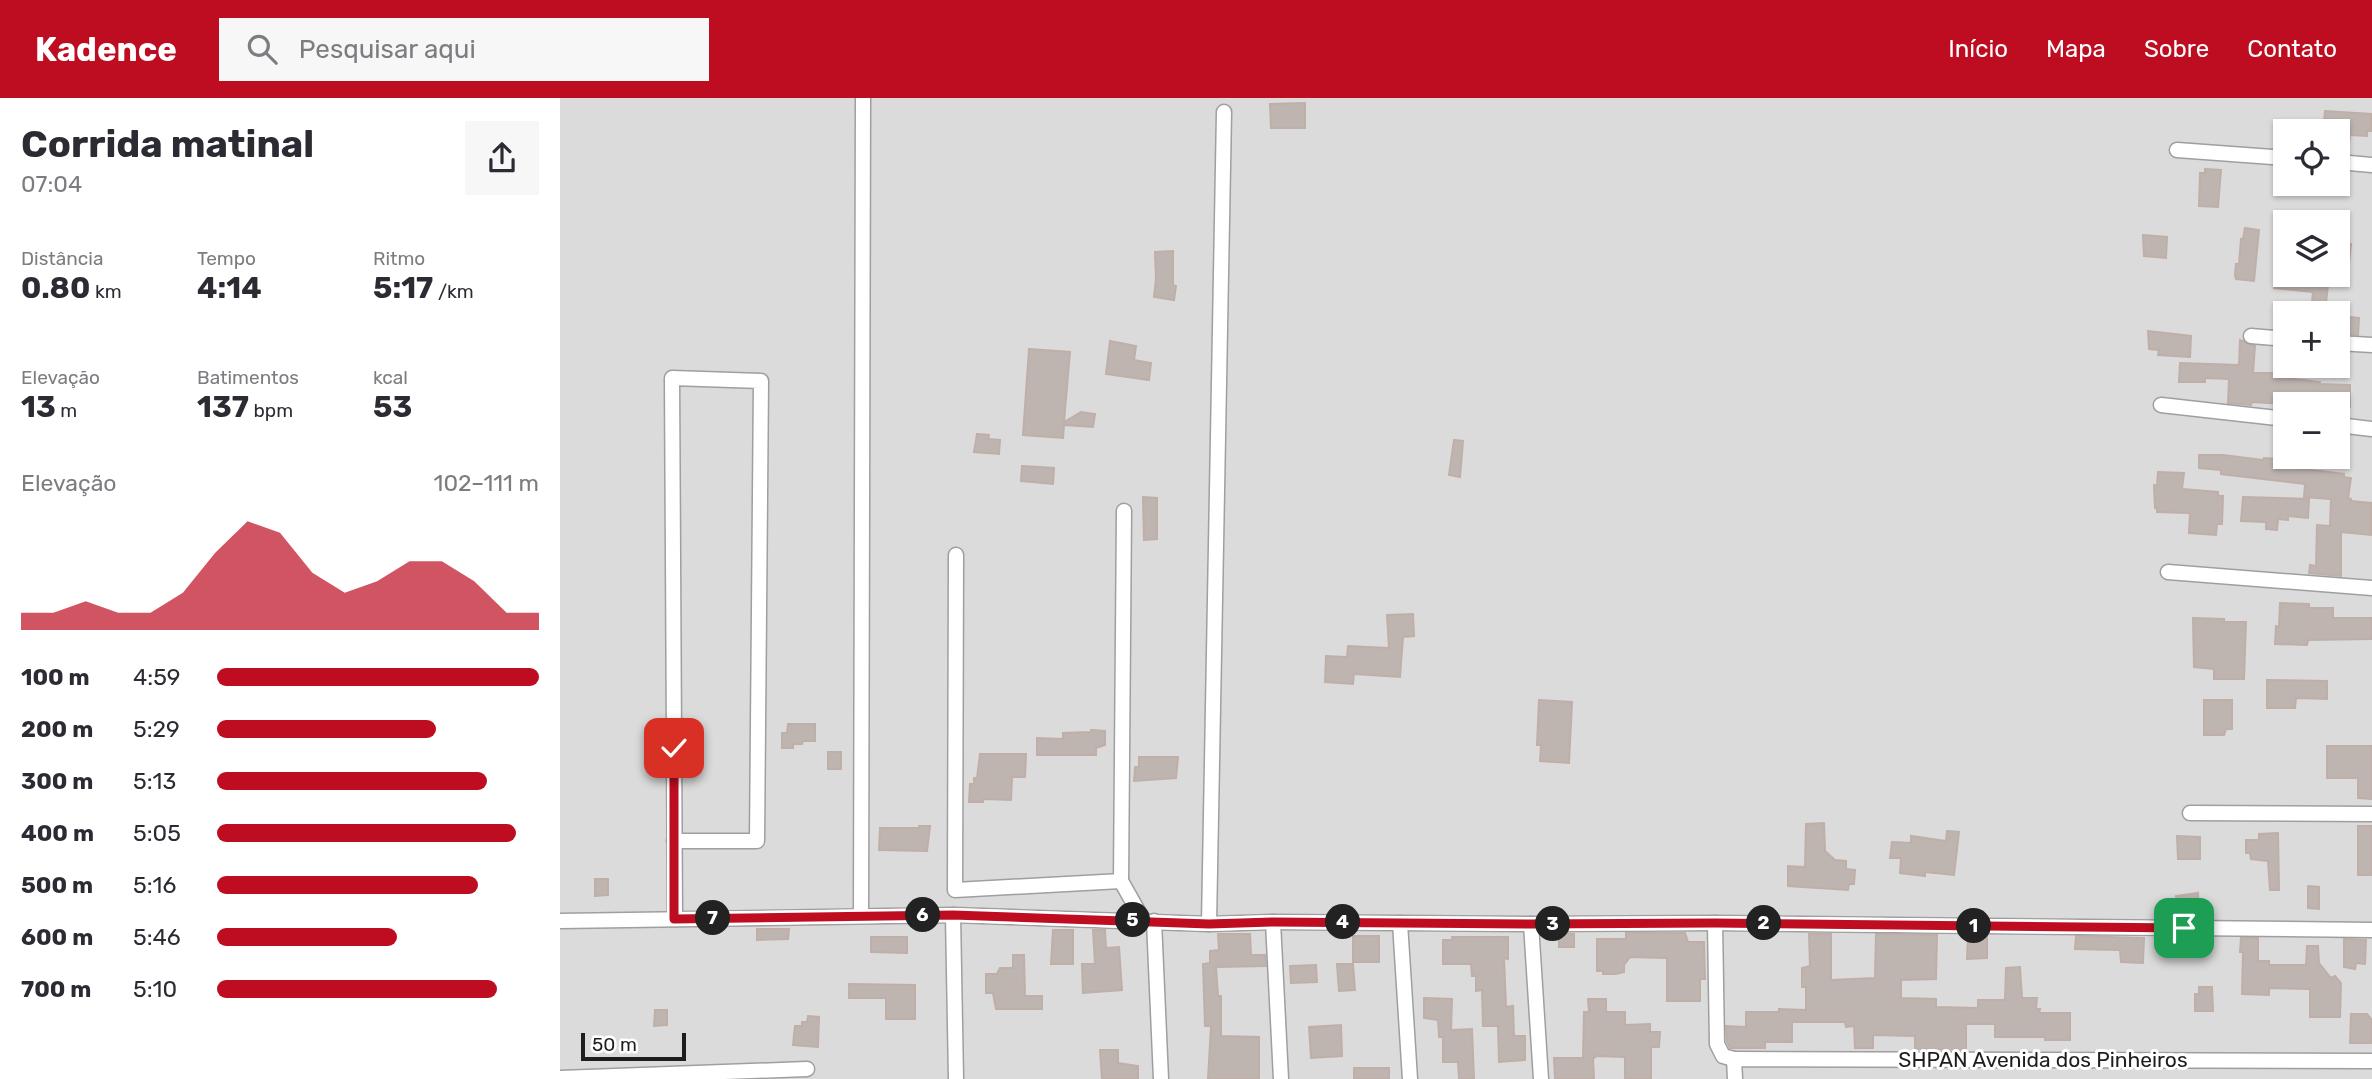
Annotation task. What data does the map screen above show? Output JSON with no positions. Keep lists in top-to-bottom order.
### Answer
{
  "streets": {
    "street": ["SHPAN Avenida dos Pinheiros"]
  },
  "scale_bar": "50 m",
  "page": {
    "header": "Kadence",
    "search": "Pesquisar aqui",
    "nav": [
      "Início",
      "Mapa",
      "Sobre",
      "Contato"
    ],
    "heading": ["Corrida matinal", "07:04"],
    "map_buttons": ["+", "−"],
    "stats": [
      ["Distância", "0.80 km"],
      ["Tempo", "4:14"],
      ["Ritmo", "5:17 /km"],
      ["Elevação", "13 m"],
      ["Batimentos", "137 bpm"],
      ["kcal", "53"]
    ],
    "chart": ["Elevação", "102–111 m"],
    "list": [
      {
        "name": "100 m",
        "note": "4:59"
      },
      {
        "name": "200 m",
        "note": "5:29"
      },
      {
        "name": "300 m",
        "note": "5:13"
      },
      {
        "name": "400 m",
        "note": "5:05"
      },
      {
        "name": "500 m",
        "note": "5:16"
      },
      {
        "name": "600 m",
        "note": "5:46"
      },
      {
        "name": "700 m",
        "note": "5:10"
      }
    ],
    "pins": [
      "6",
      "7",
      "5",
      "4",
      "2",
      "3",
      "1"
    ],
    "scale": "50 m"
  }
}
